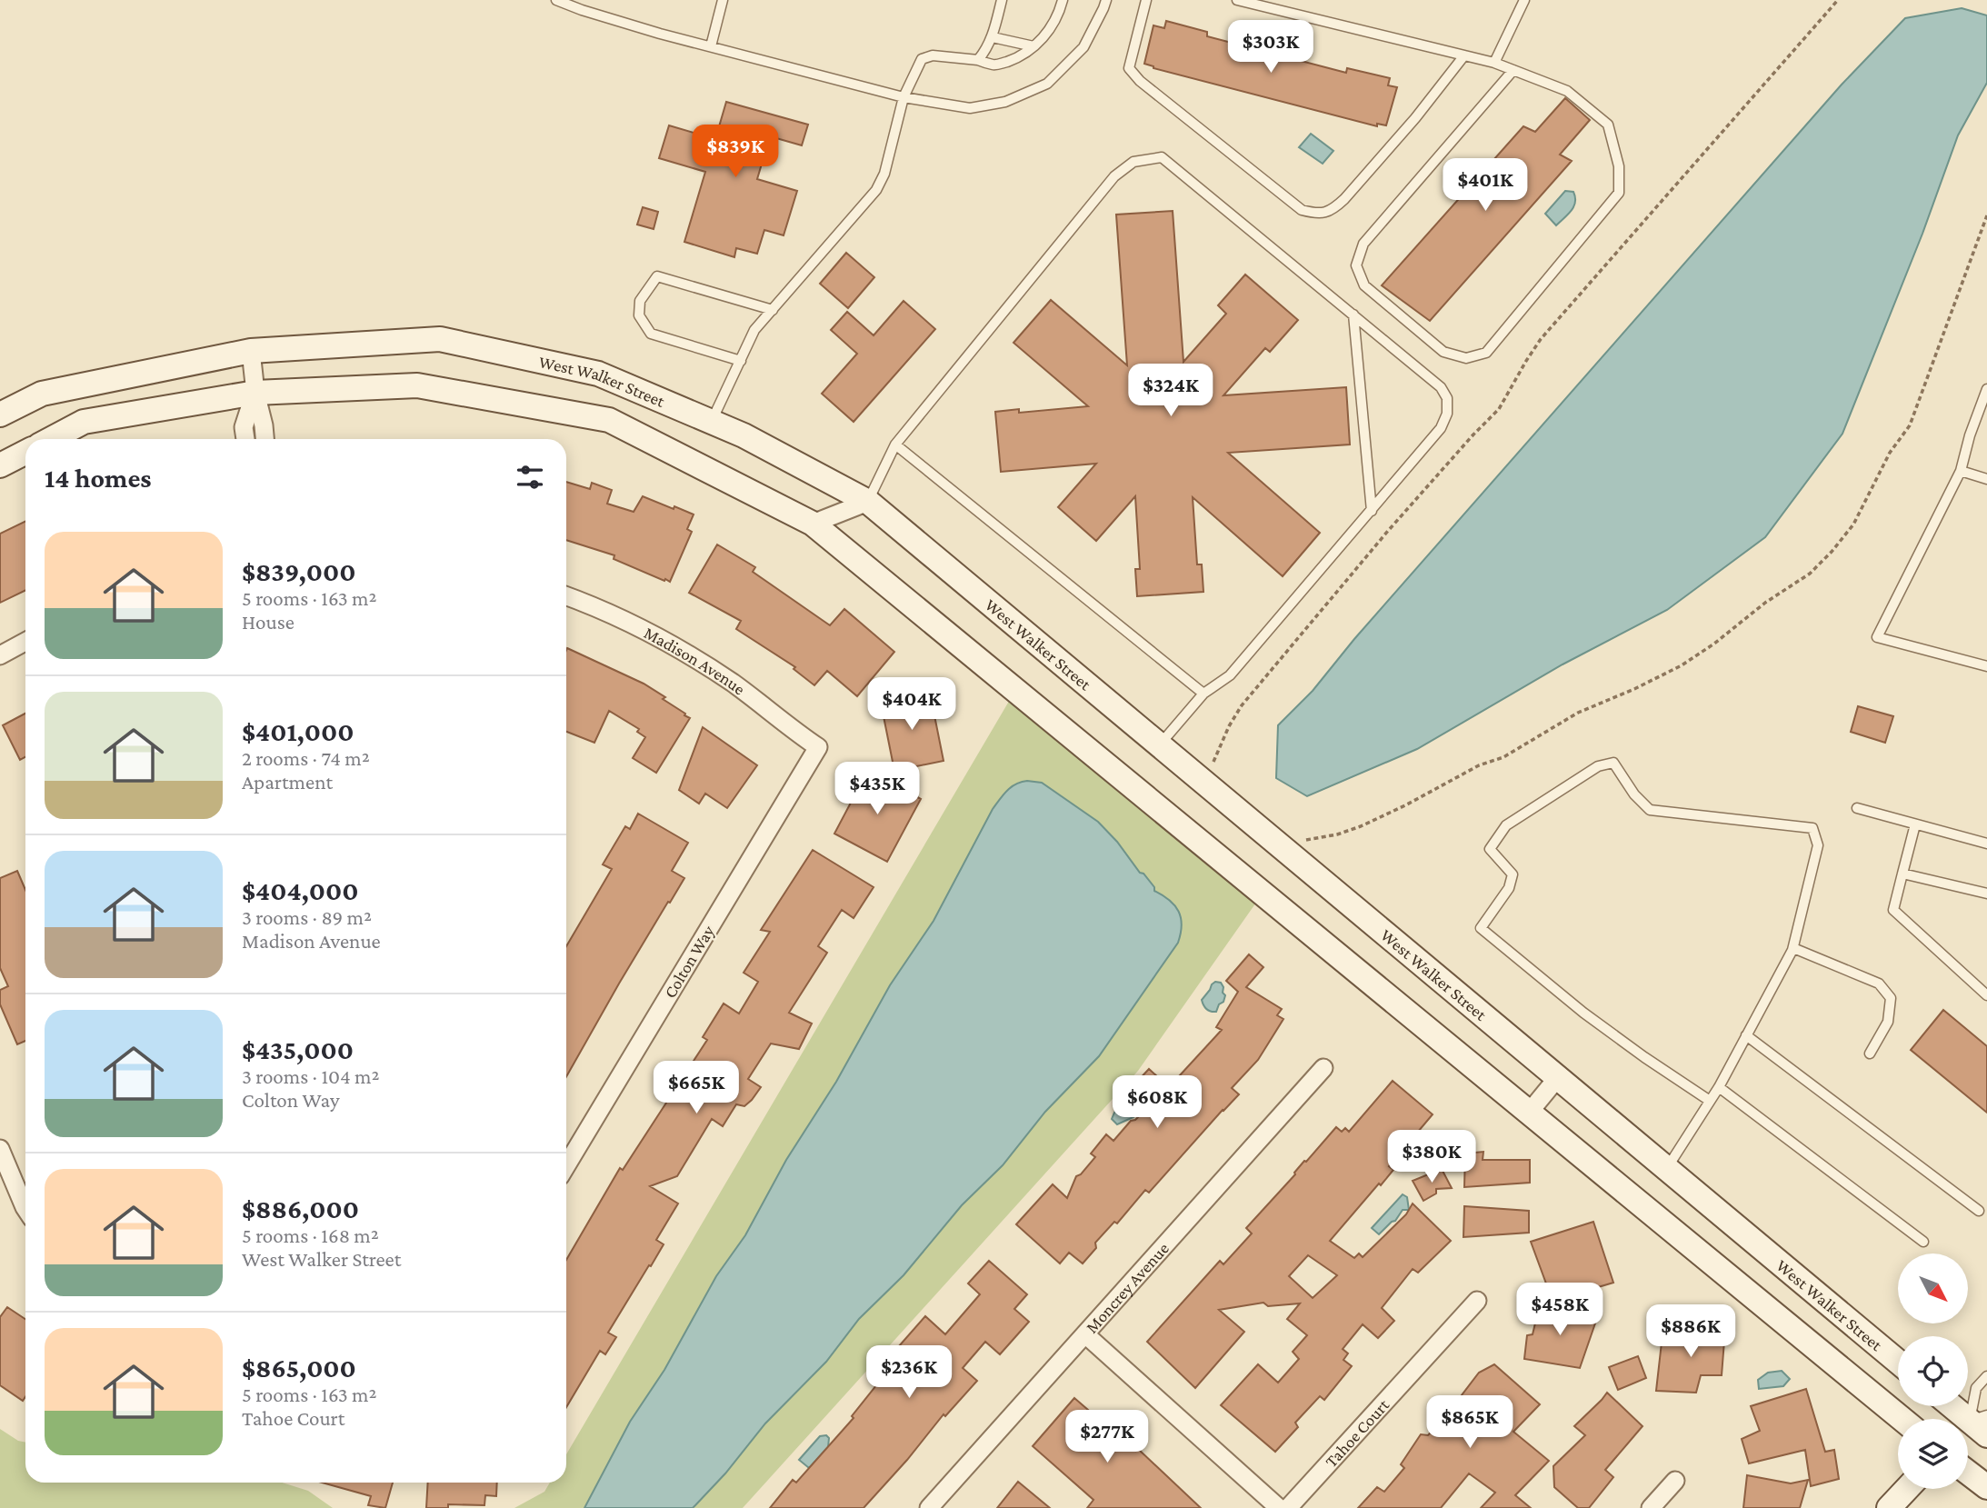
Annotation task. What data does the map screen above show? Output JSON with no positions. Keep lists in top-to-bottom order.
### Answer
{
  "streets": {
    "street": [
      "West Walker Street",
      "Madison Avenue",
      "Colton Way",
      "Moncrey Avenue",
      "Tahoe Court"
    ]
  },
  "crossings": [
    ["Madison Avenue", "Colton Way"]
  ],
  "north": "bottom right",
  "page": {
    "price": [
      "$303K",
      "$839K",
      "$401K",
      "$324K",
      "$404K",
      "$435K",
      "$665K",
      "$608K",
      "$380K",
      "$458K",
      "$886K",
      "$236K",
      "$865K",
      "$277K"
    ],
    "heading": "14 homes",
    "list": [
      {
        "name": "$839,000",
        "note": "5 rooms · 163 m² · House"
      },
      {
        "name": "$401,000",
        "note": "2 rooms · 74 m² · Apartment"
      },
      {
        "name": "$404,000",
        "note": "3 rooms · 89 m² · Madison Avenue"
      },
      {
        "name": "$435,000",
        "note": "3 rooms · 104 m² · Colton Way"
      },
      {
        "name": "$886,000",
        "note": "5 rooms · 168 m² · West Walker Street"
      },
      {
        "name": "$865,000",
        "note": "5 rooms · 163 m² · Tahoe Court"
      }
    ]
  }
}
